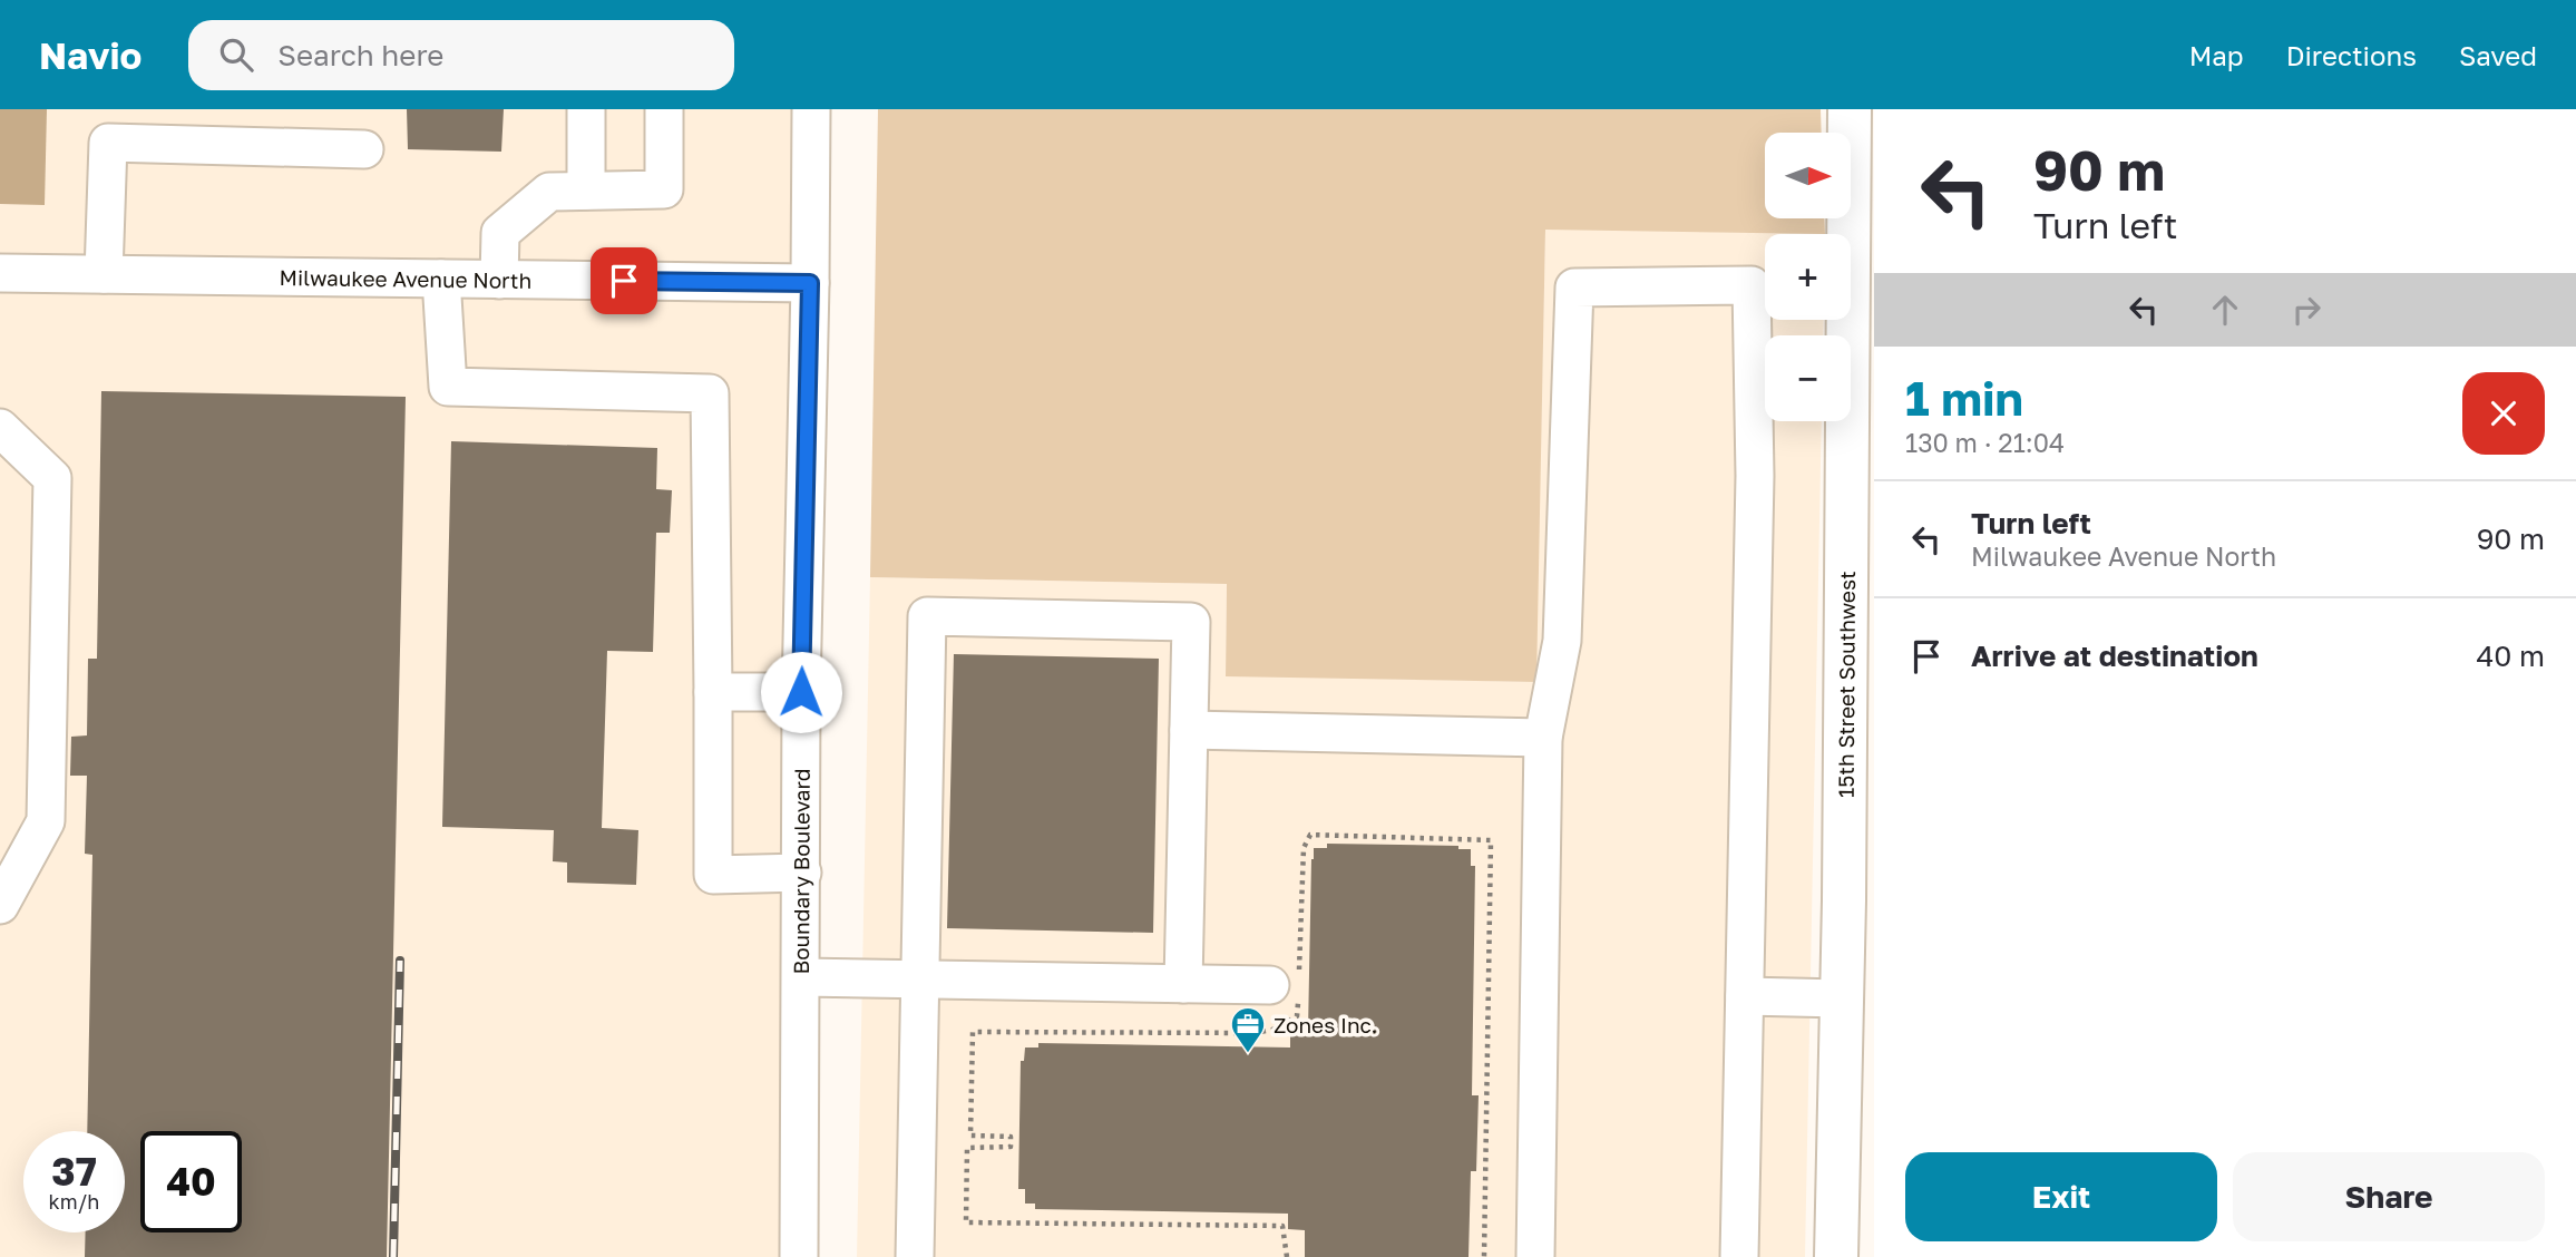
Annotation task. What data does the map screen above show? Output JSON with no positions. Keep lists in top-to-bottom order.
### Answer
{
  "streets": {
    "main road": ["15th Street Southwest"],
    "street": ["Milwaukee Avenue North", "Boundary Boulevard"]
  },
  "crossings": [
    ["Milwaukee Avenue North", "Boundary Boulevard"]
  ],
  "places": {
    "office": ["Zones Inc."]
  },
  "north": "right",
  "page": {
    "header": "Navio",
    "search": "Search here",
    "nav": ["Map", "Directions", "Saved"],
    "turn": ["90 m", "Turn left"],
    "map_buttons": ["+", "−"],
    "heading": ["1 min", "130 m · 21:04"],
    "list": [
      {
        "name": "Turn left",
        "note": "Milwaukee Avenue North",
        "value": "90 m"
      },
      {
        "name": "Arrive at destination",
        "value": "40 m"
      }
    ],
    "speed": "37 km/h",
    "limit": "40",
    "buttons": ["Exit", "Share"]
  }
}
